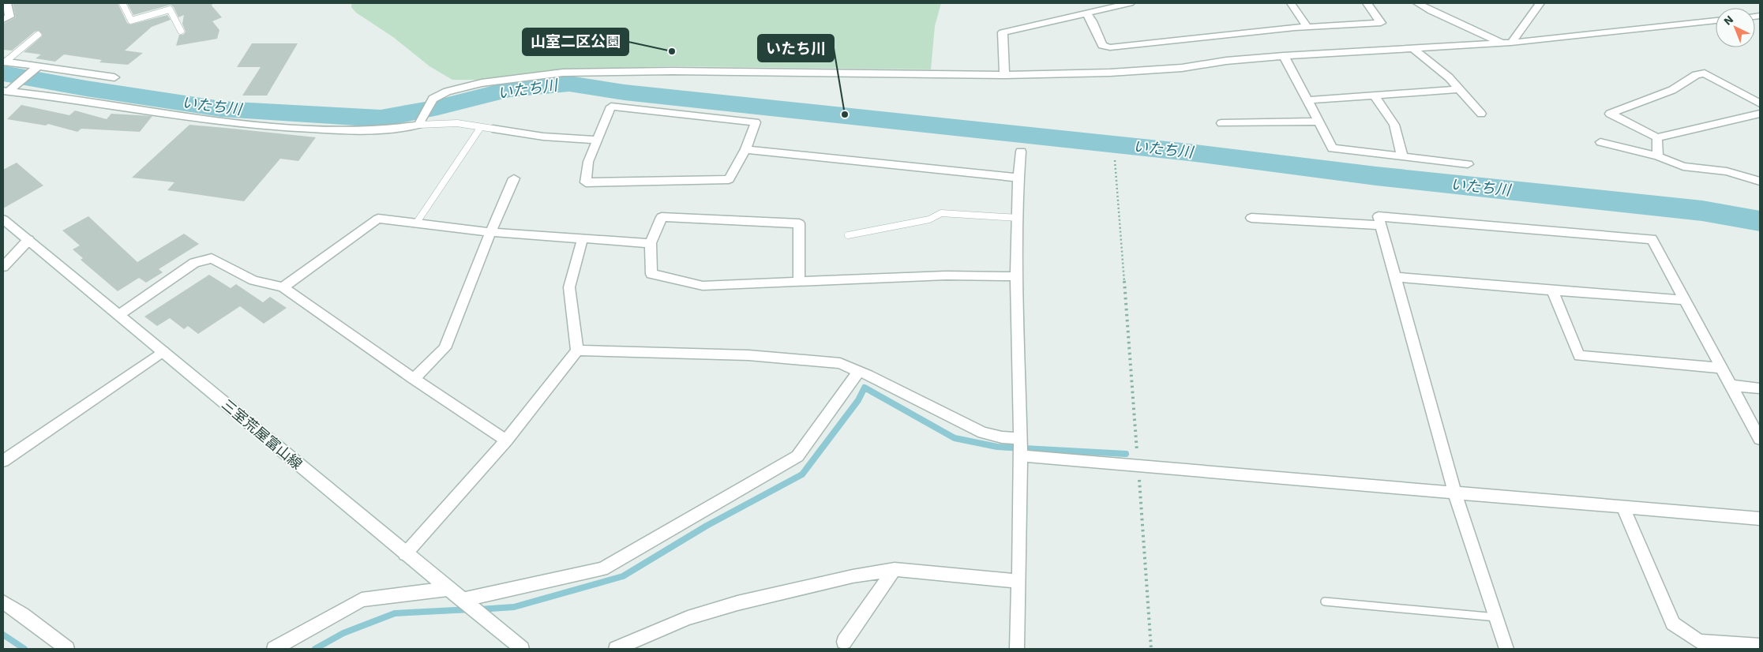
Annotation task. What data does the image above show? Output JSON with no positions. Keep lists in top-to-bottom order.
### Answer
{
  "streets": {
    "street": ["三室荒屋富山線"]
  },
  "water": ["いたち川"],
  "places": ["山室二区公園", "いたち川"],
  "north": "top left"
}
